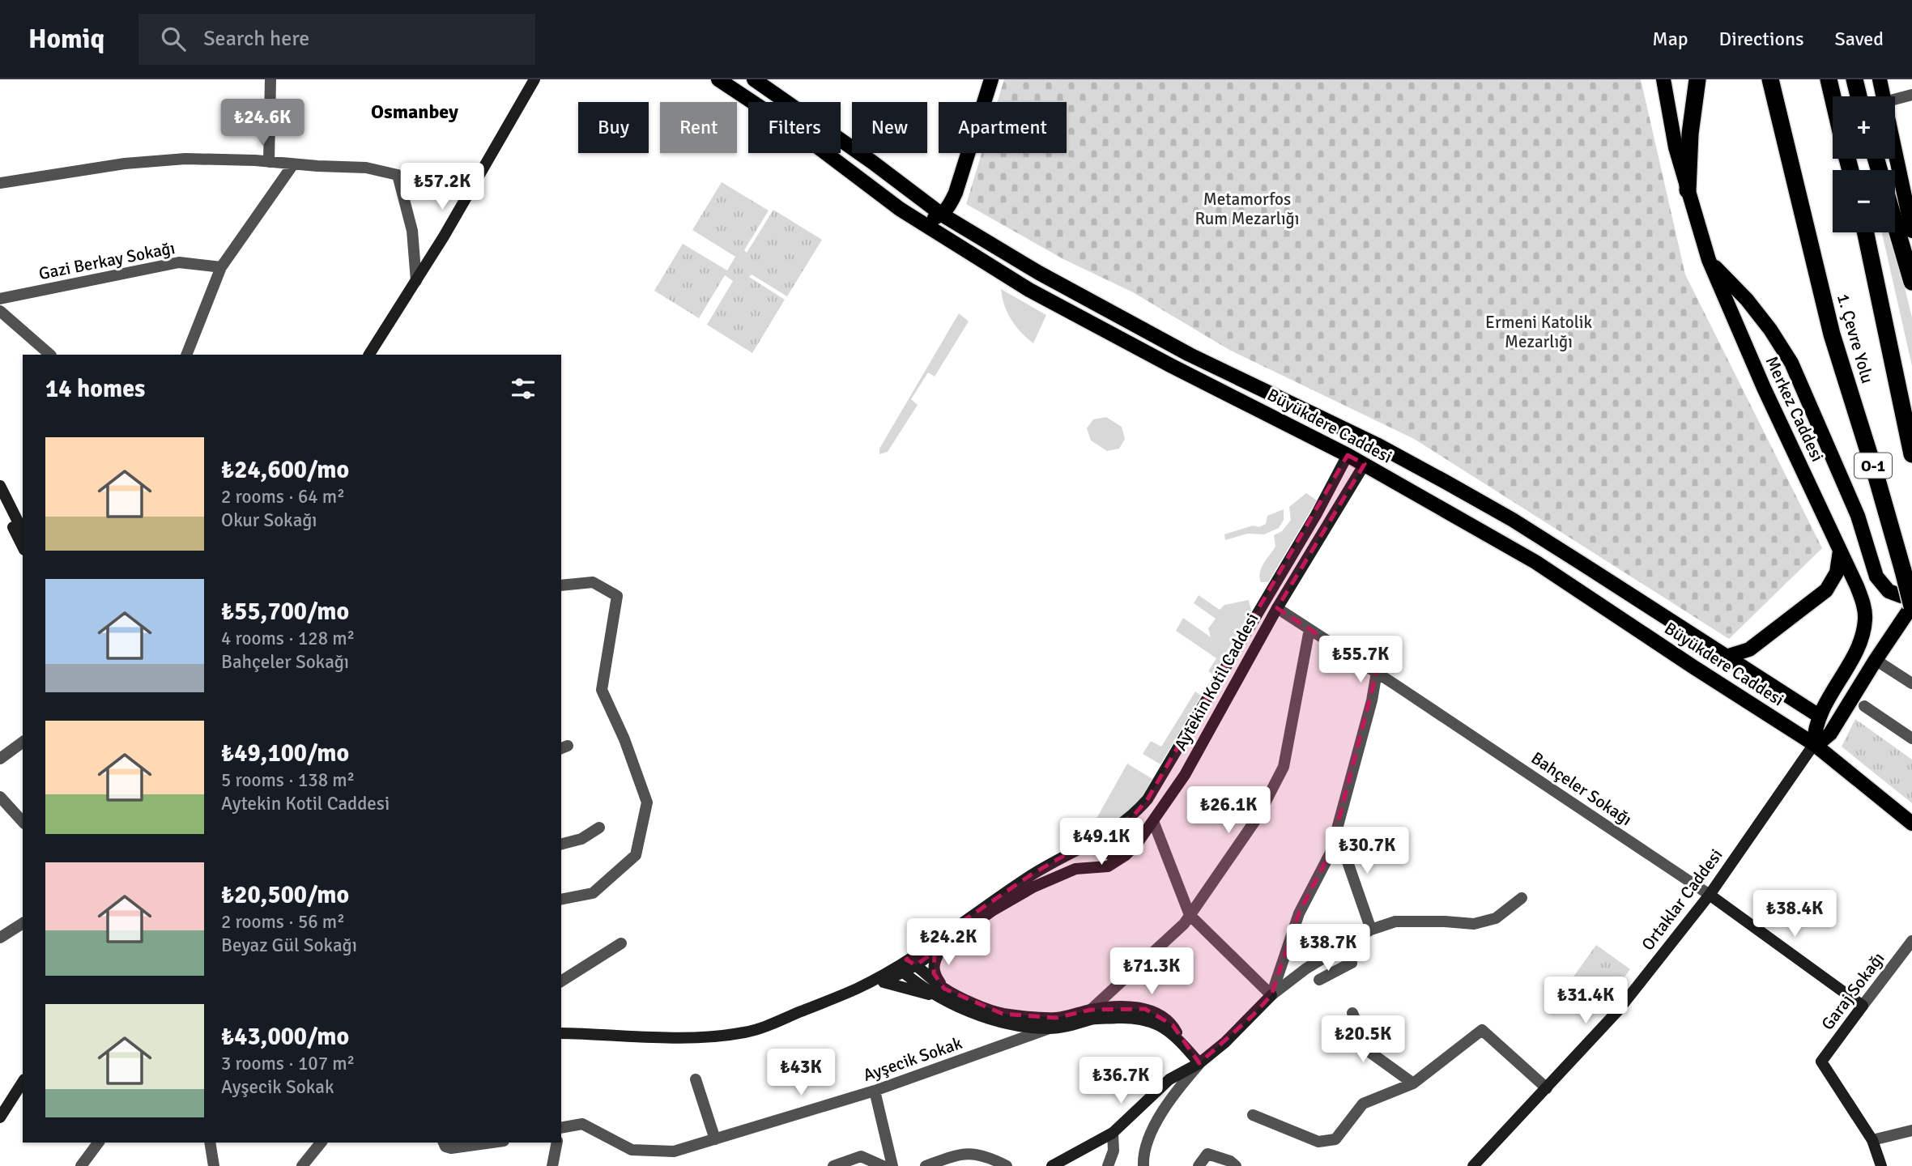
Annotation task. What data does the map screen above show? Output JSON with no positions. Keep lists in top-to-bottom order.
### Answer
{
  "streets": {
    "highway": ["1. Çevre Yolu", "O-1"],
    "main road": [
      "Merkez Caddesi",
      "Büyükdere Caddesi",
      "Aytekin Kotil Caddesi",
      "Bahçeler Sokağı",
      "Ortaklar Caddesi",
      "Garaj Sokağı"
    ],
    "street": ["Gazi Berkay Sokağı", "Ayşecik Sokak"]
  },
  "crossings": [
    ["Merkez Caddesi", "Büyükdere Caddesi"],
    ["Merkez Caddesi", "Ortaklar Caddesi"],
    ["Büyükdere Caddesi", "Aytekin Kotil Caddesi"],
    ["Büyükdere Caddesi", "Ortaklar Caddesi"],
    ["Aytekin Kotil Caddesi", "Bahçeler Sokağı"],
    ["Bahçeler Sokağı", "Ortaklar Caddesi"],
    ["Bahçeler Sokağı", "Garaj Sokağı"]
  ],
  "districts": ["Osmanbey"],
  "parks": ["Metamorfos Rum Mezarlığı", "Ermeni Katolik Mezarlığı"],
  "page": {
    "header": "Homiq",
    "search": "Search here",
    "nav": ["Map", "Directions", "Saved"],
    "map_buttons": ["+", "−"],
    "price": [
      "₺24.6K",
      "₺57.2K",
      "₺55.7K",
      "₺26.1K",
      "₺49.1K",
      "₺30.7K",
      "₺38.4K",
      "₺24.2K",
      "₺38.7K",
      "₺71.3K",
      "₺31.4K",
      "₺20.5K",
      "₺43K",
      "₺36.7K"
    ],
    "chip": [
      "Buy",
      "Rent",
      "Filters",
      "New",
      "Apartment"
    ],
    "heading": "14 homes",
    "list": [
      {
        "name": "₺24,600/mo",
        "note": "2 rooms · 64 m² · Okur Sokağı"
      },
      {
        "name": "₺55,700/mo",
        "note": "4 rooms · 128 m² · Bahçeler Sokağı"
      },
      {
        "name": "₺49,100/mo",
        "note": "5 rooms · 138 m² · Aytekin Kotil Caddesi"
      },
      {
        "name": "₺20,500/mo",
        "note": "2 rooms · 56 m² · Beyaz Gül Sokağı"
      },
      {
        "name": "₺43,000/mo",
        "note": "3 rooms · 107 m² · Ayşecik Sokak"
      }
    ]
  }
}
